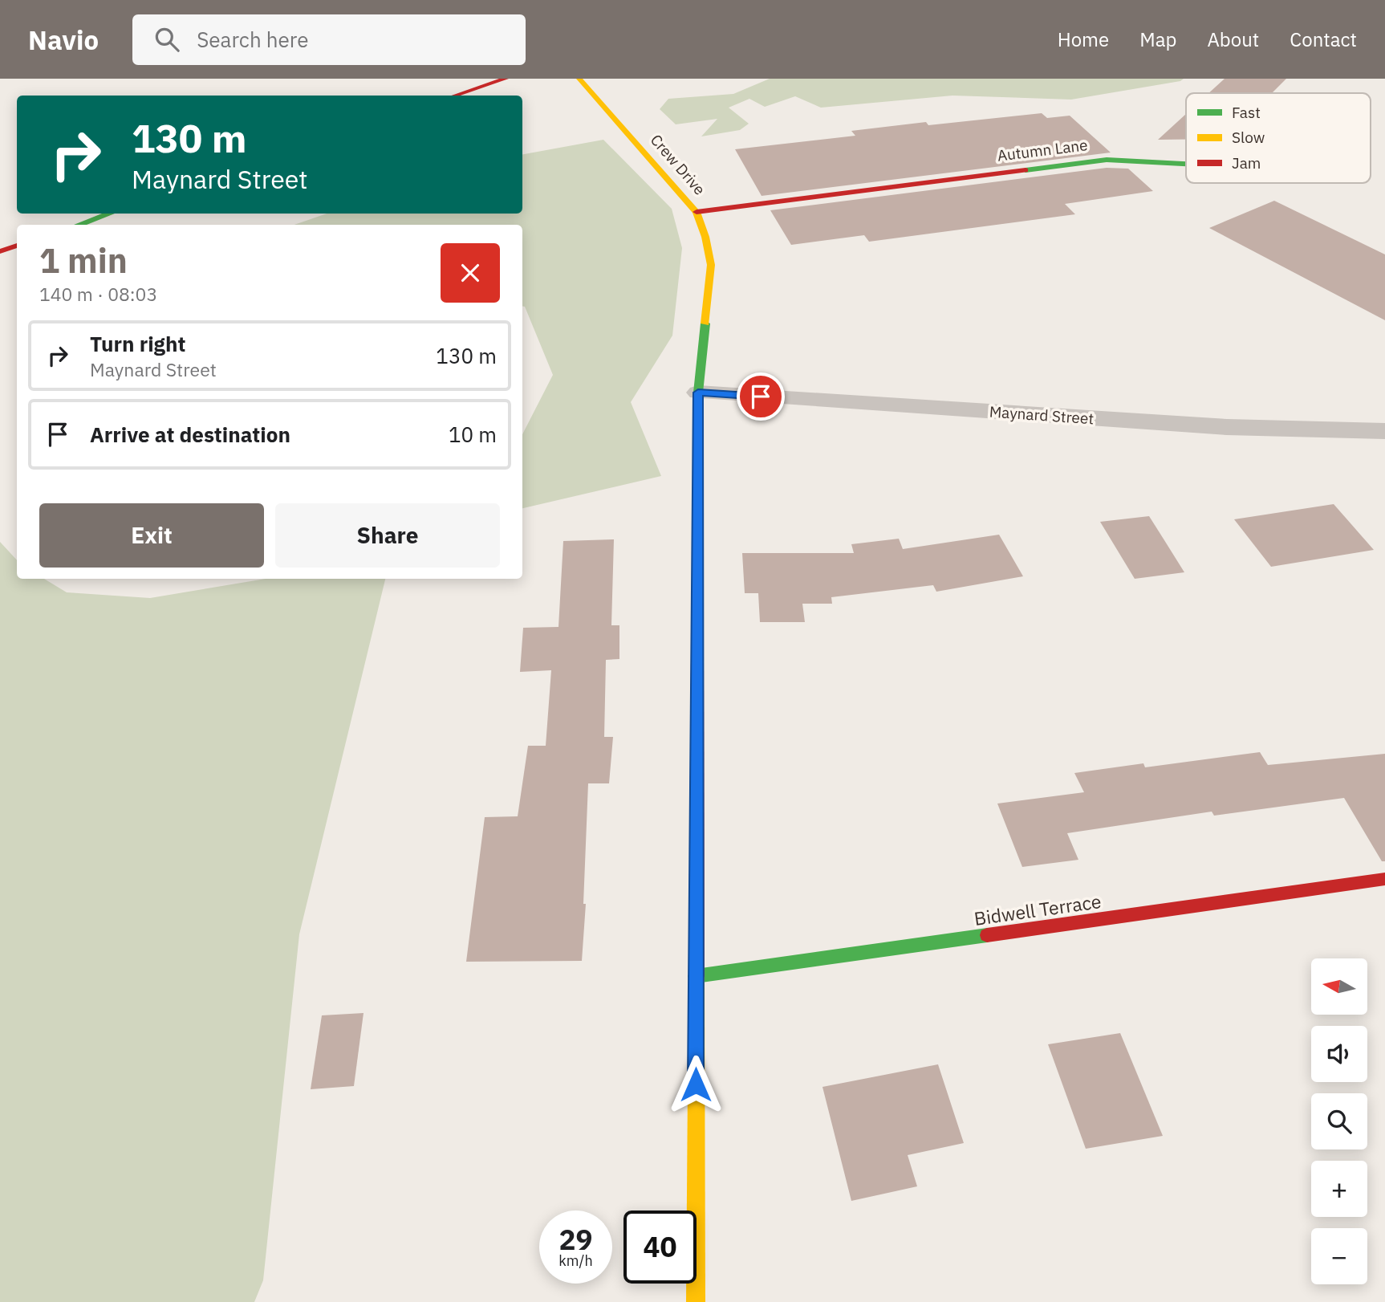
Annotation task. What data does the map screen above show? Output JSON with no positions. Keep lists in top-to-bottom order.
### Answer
{
  "streets": {
    "street": [
      "Autumn Lane",
      "Crew Drive",
      "Maynard Street",
      "Bidwell Terrace"
    ]
  },
  "crossings": [
    ["Autumn Lane", "Crew Drive"],
    ["Crew Drive", "Maynard Street"],
    ["Crew Drive", "Bidwell Terrace"]
  ],
  "legend": ["Fast", "Slow", "Jam"],
  "north": "left",
  "page": {
    "header": "Navio",
    "search": "Search here",
    "nav": [
      "Home",
      "Map",
      "About",
      "Contact"
    ],
    "turn": ["130 m", "Maynard Street"],
    "heading": ["1 min", "140 m · 08:03"],
    "list": [
      {
        "name": "Turn right",
        "note": "Maynard Street",
        "value": "130 m"
      },
      {
        "name": "Arrive at destination",
        "value": "10 m"
      }
    ],
    "buttons": ["Exit", "Share"],
    "map_buttons": ["+", "−"],
    "speed": "29 km/h",
    "limit": "40"
  }
}
